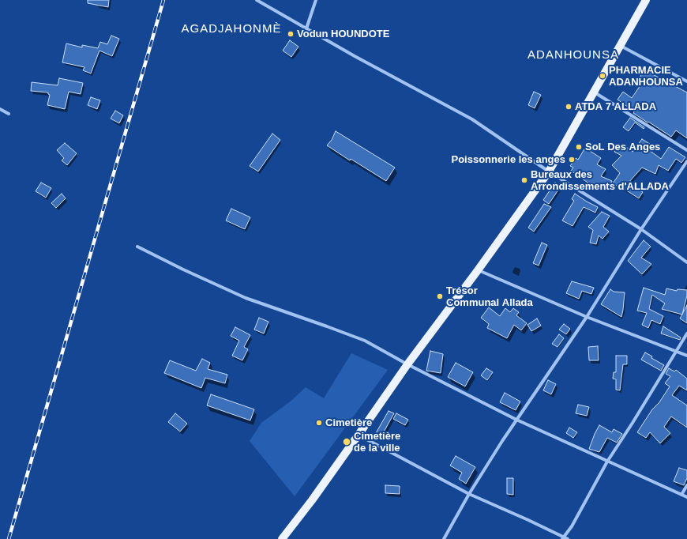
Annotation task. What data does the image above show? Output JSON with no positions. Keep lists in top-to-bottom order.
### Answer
{
  "districts": ["AGADJAHONMÈ", "ADANHOUNSA"],
  "places": [
    "Vodun HOUNDOTE",
    "PHARMACIE ADANHOUNSA",
    "ATDA 7 ALLADA",
    "SoL Des Anges",
    "Poissonnerie les anges",
    "Bureaux des Arrondissements d'ALLADA",
    "Trésor Communal Allada",
    "Cimetière",
    "Cimetière de la ville"
  ]
}
